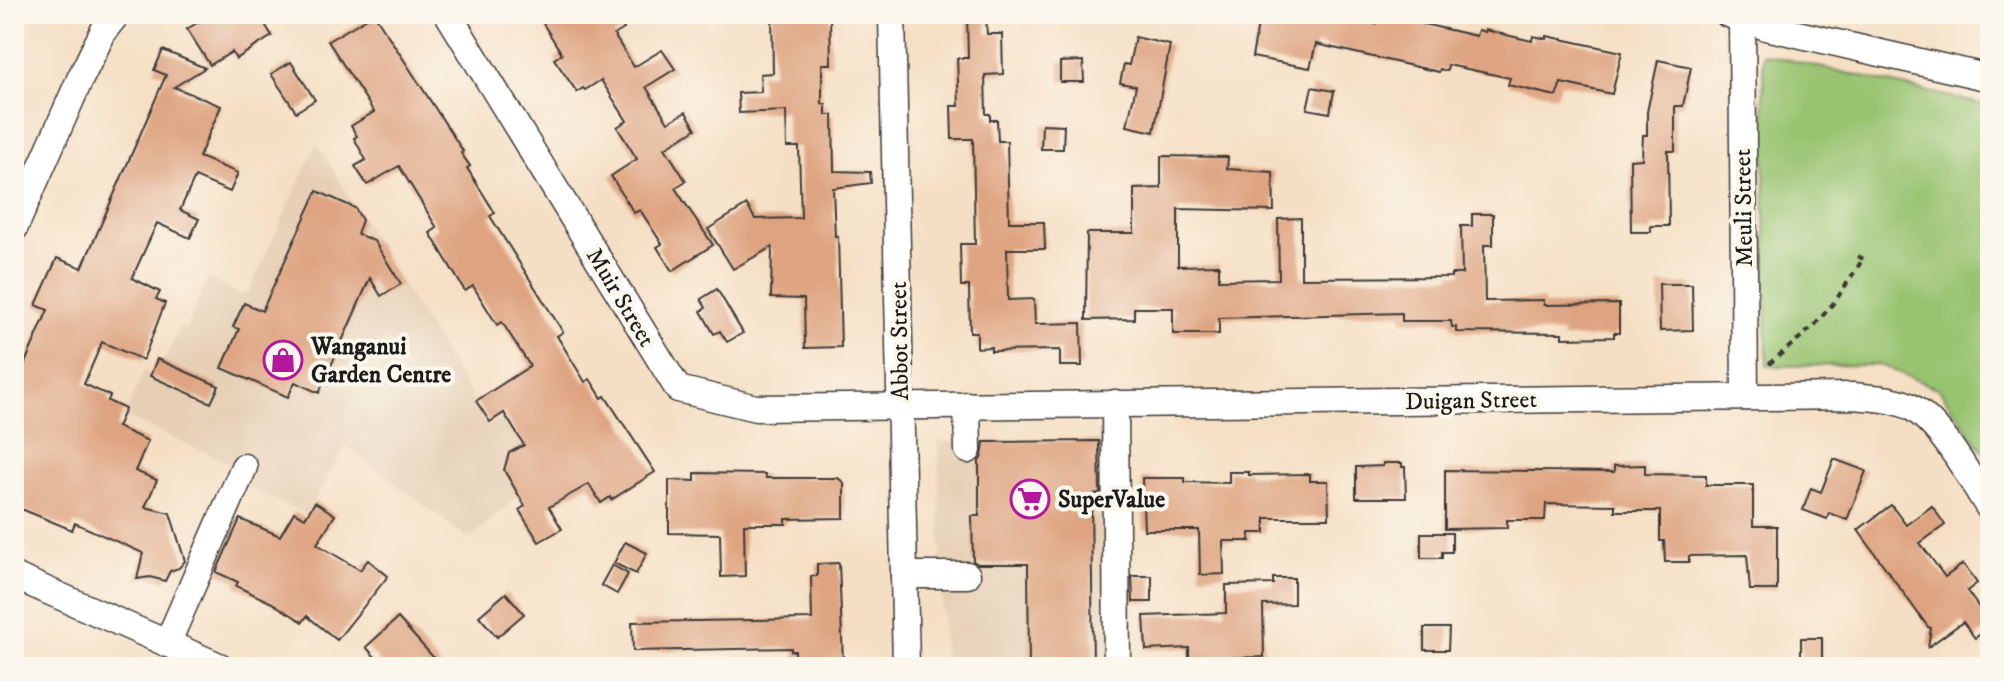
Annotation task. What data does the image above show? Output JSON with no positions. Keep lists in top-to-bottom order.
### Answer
{
  "streets": {
    "street": [
      "Meuli Street",
      "Muir Street",
      "Abbot Street",
      "Duigan Street"
    ]
  },
  "crossings": [
    ["Meuli Street", "Duigan Street"],
    ["Muir Street", "Abbot Street"],
    ["Muir Street", "Duigan Street"],
    ["Abbot Street", "Duigan Street"]
  ],
  "places": {
    "shop": ["Wanganui Garden Centre"],
    "supermarket": ["SuperValue"]
  }
}
